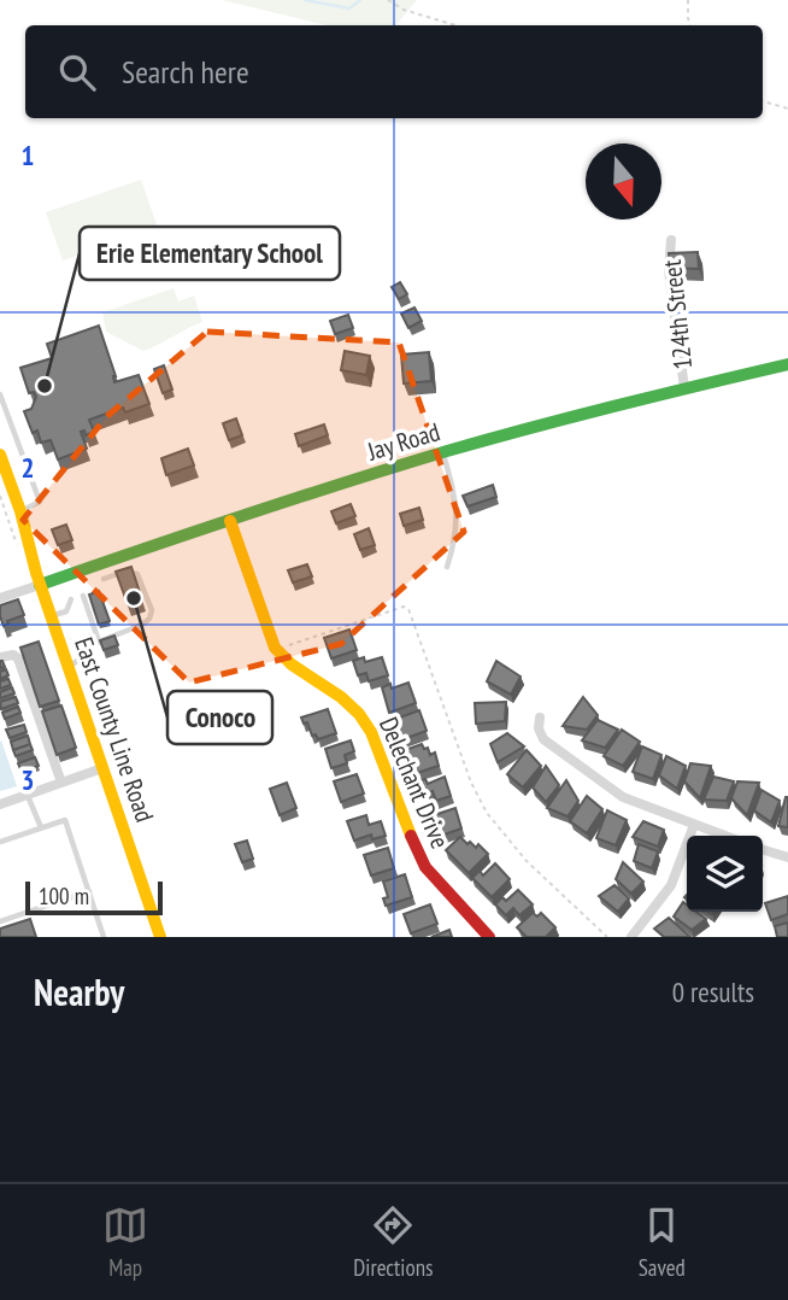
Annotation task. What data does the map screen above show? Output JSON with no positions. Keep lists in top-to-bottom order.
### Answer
{
  "streets": {
    "street": [
      "124th Street",
      "Jay Road",
      "East County Line Road",
      "Delechant Drive"
    ]
  },
  "crossings": [
    ["124th Street", "Jay Road"],
    ["Jay Road", "East County Line Road"],
    ["Jay Road", "Delechant Drive"]
  ],
  "places": ["Erie Elementary School", "Conoco"],
  "scale_bar": "100 m",
  "north": "bottom",
  "page": {
    "search": "Search here",
    "scale": "100 m",
    "heading": ["Nearby", "0 results"],
    "nav": ["Map", "Directions", "Saved"]
  },
  "grid": {
    "rows": ["1", "2", "3"]
  }
}
